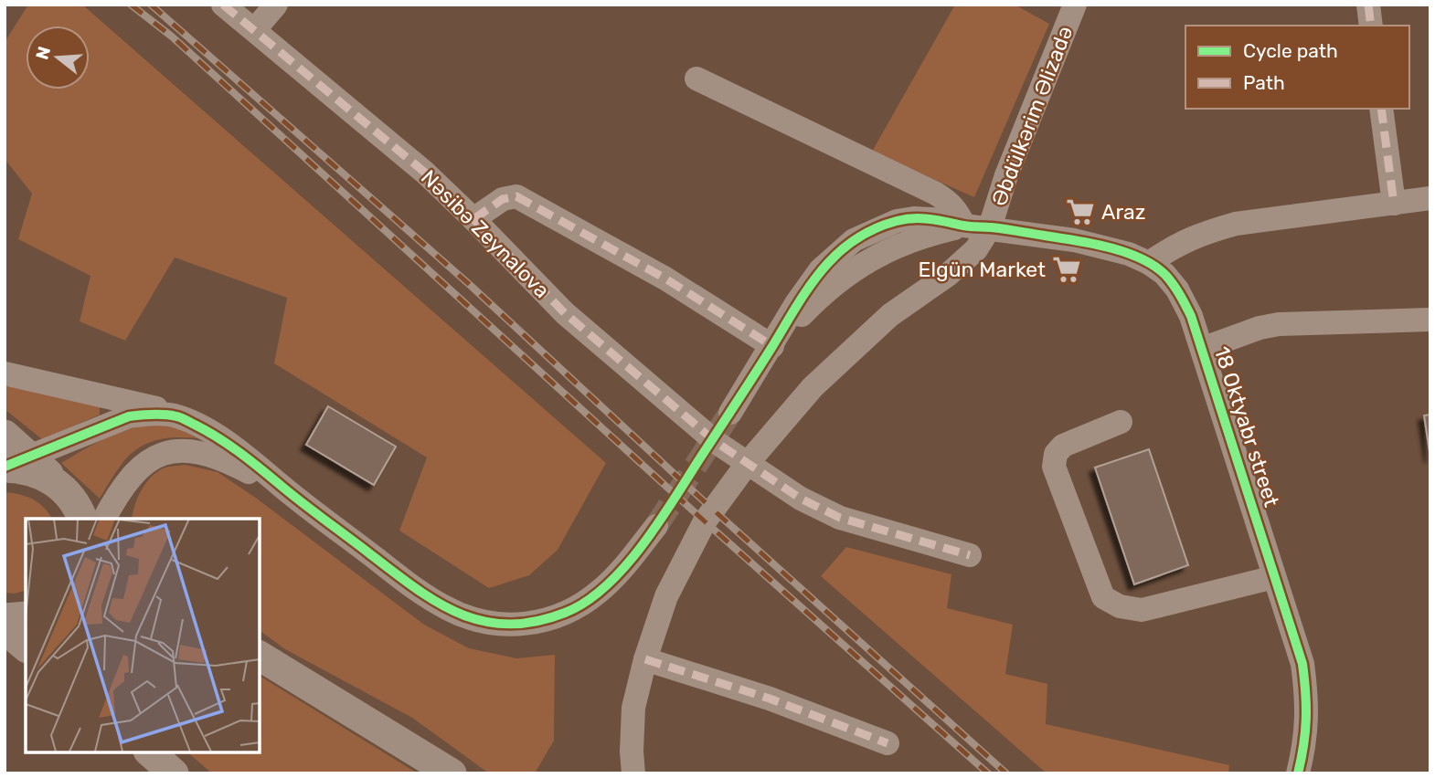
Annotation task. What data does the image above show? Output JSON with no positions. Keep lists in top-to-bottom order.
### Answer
{
  "streets": {
    "street": ["Əbdülkərim Əlizadə", "Nəsibə Zeynalova", "18 Oktyabr street"]
  },
  "crossings": [
    ["Əbdülkərim Əlizadə", "Nəsibə Zeynalova"],
    ["Əbdülkərim Əlizadə", "18 Oktyabr street"]
  ],
  "places": {
    "supermarket": ["Araz", "Elgün Market"]
  },
  "legend": ["Cycle path", "Path"],
  "north": "left"
}
